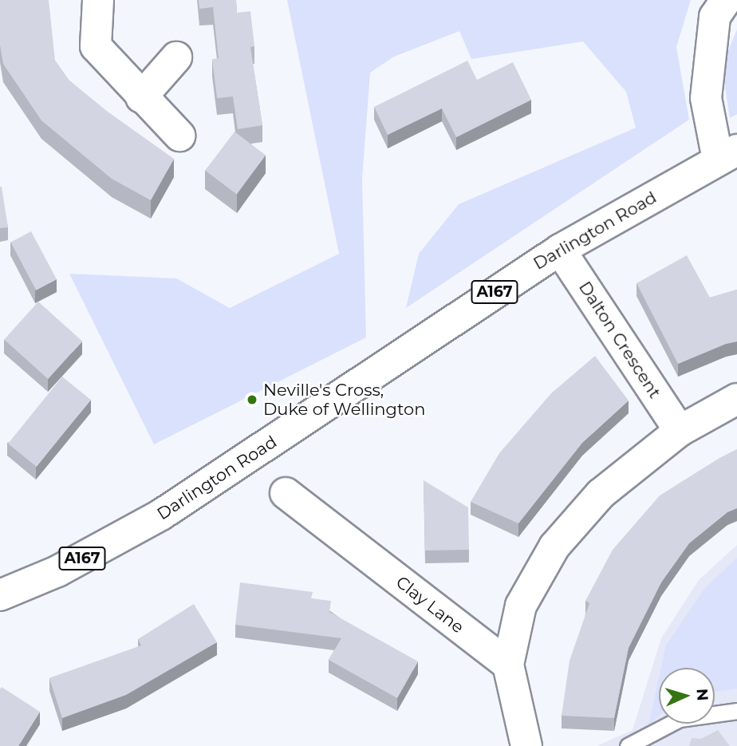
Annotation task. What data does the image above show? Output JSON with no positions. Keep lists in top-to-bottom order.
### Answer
{
  "streets": {
    "main road": [
      "Darlington Road",
      "A167",
      "Dalton Crescent",
      "Clay Lane"
    ]
  },
  "crossings": [
    ["Darlington Road", "Dalton Crescent"]
  ],
  "places": ["Neville's Cross, Duke of Wellington"],
  "north": "right"
}
